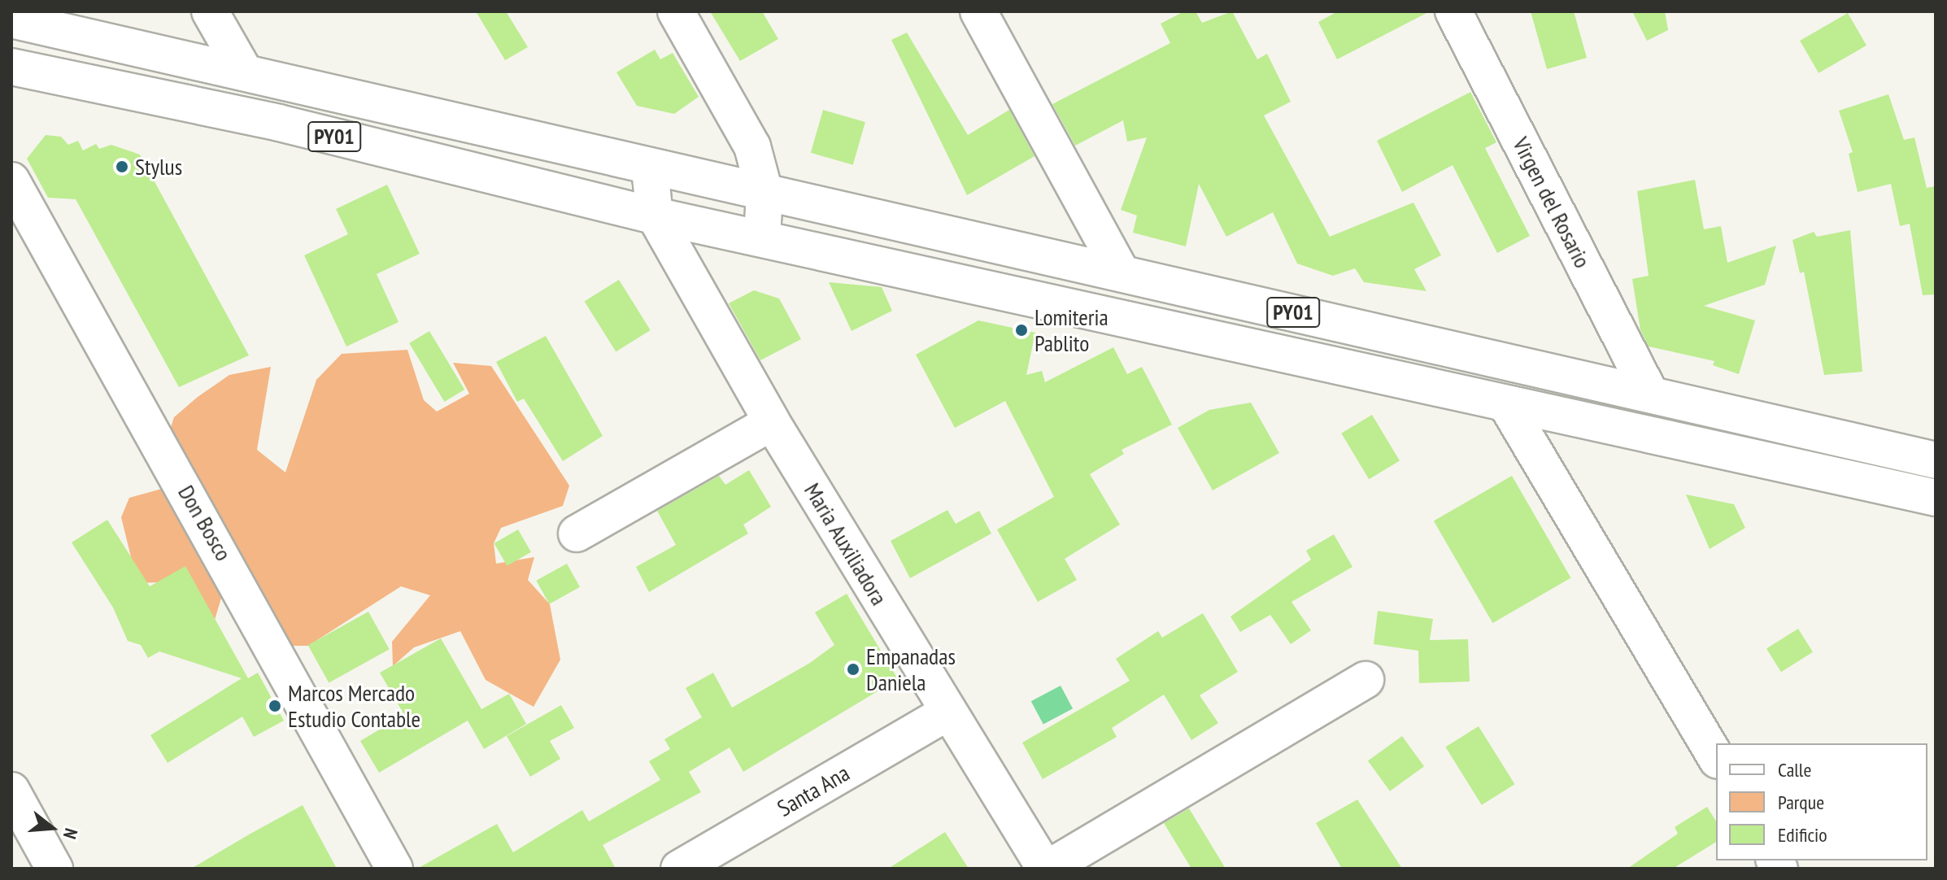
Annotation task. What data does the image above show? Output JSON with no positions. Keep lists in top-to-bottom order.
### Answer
{
  "streets": {
    "main road": [
      "PY01",
      "Virgen del Rosario",
      "Don Bosco",
      "Maria Auxiliadora",
      "Santa Ana"
    ]
  },
  "crossings": [
    ["PY01", "Virgen del Rosario"],
    ["PY01", "Maria Auxiliadora"],
    ["Maria Auxiliadora", "Santa Ana"]
  ],
  "places": [
    "Stylus",
    "Lomiteria Pablito",
    "Empanadas Daniela",
    "Marcos Mercado Estudio Contable"
  ],
  "legend": ["Calle", "Parque", "Edificio"],
  "north": "right"
}
